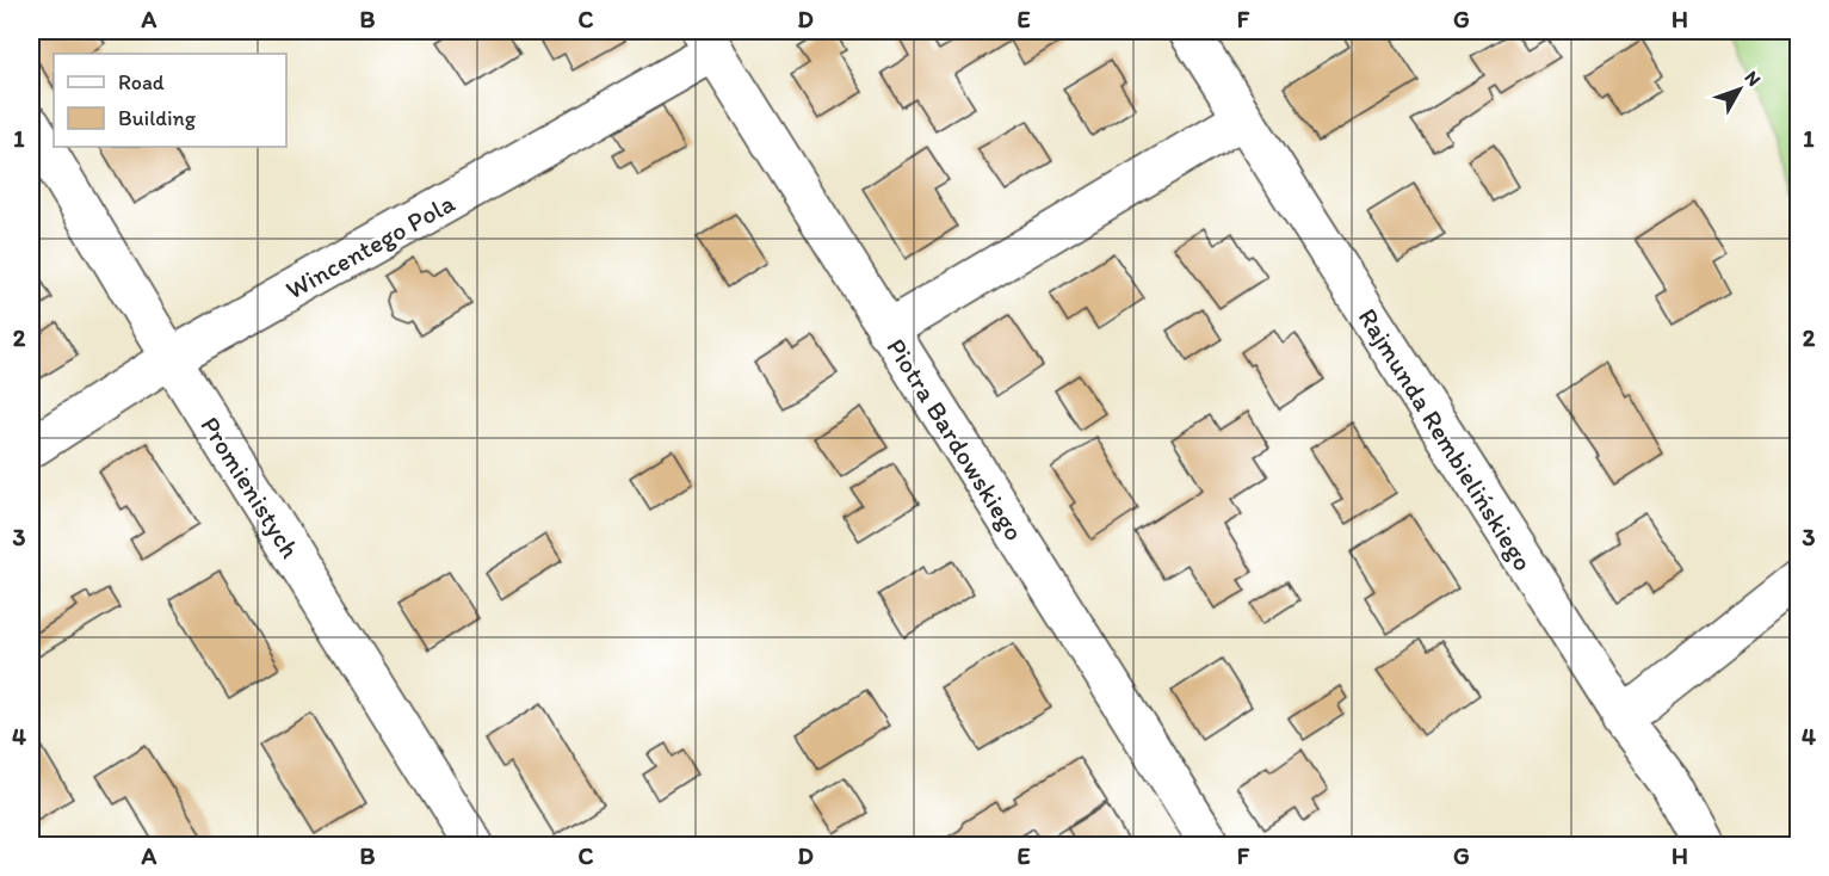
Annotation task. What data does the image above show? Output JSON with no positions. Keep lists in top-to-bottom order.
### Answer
{
  "streets": {
    "street": [
      "Wincentego Pola",
      "Piotra Bardowskiego",
      "Rajmunda Rembielińskiego",
      "Promienistych"
    ]
  },
  "crossings": [
    ["Wincentego Pola", "Piotra Bardowskiego"],
    ["Wincentego Pola", "Promienistych"]
  ],
  "legend": ["Road", "Building"],
  "north": "top right",
  "grid": {
    "columns": [
      "A",
      "B",
      "C",
      "D",
      "E",
      "F",
      "G",
      "H"
    ],
    "rows": [
      "1",
      "2",
      "3",
      "4"
    ]
  }
}
